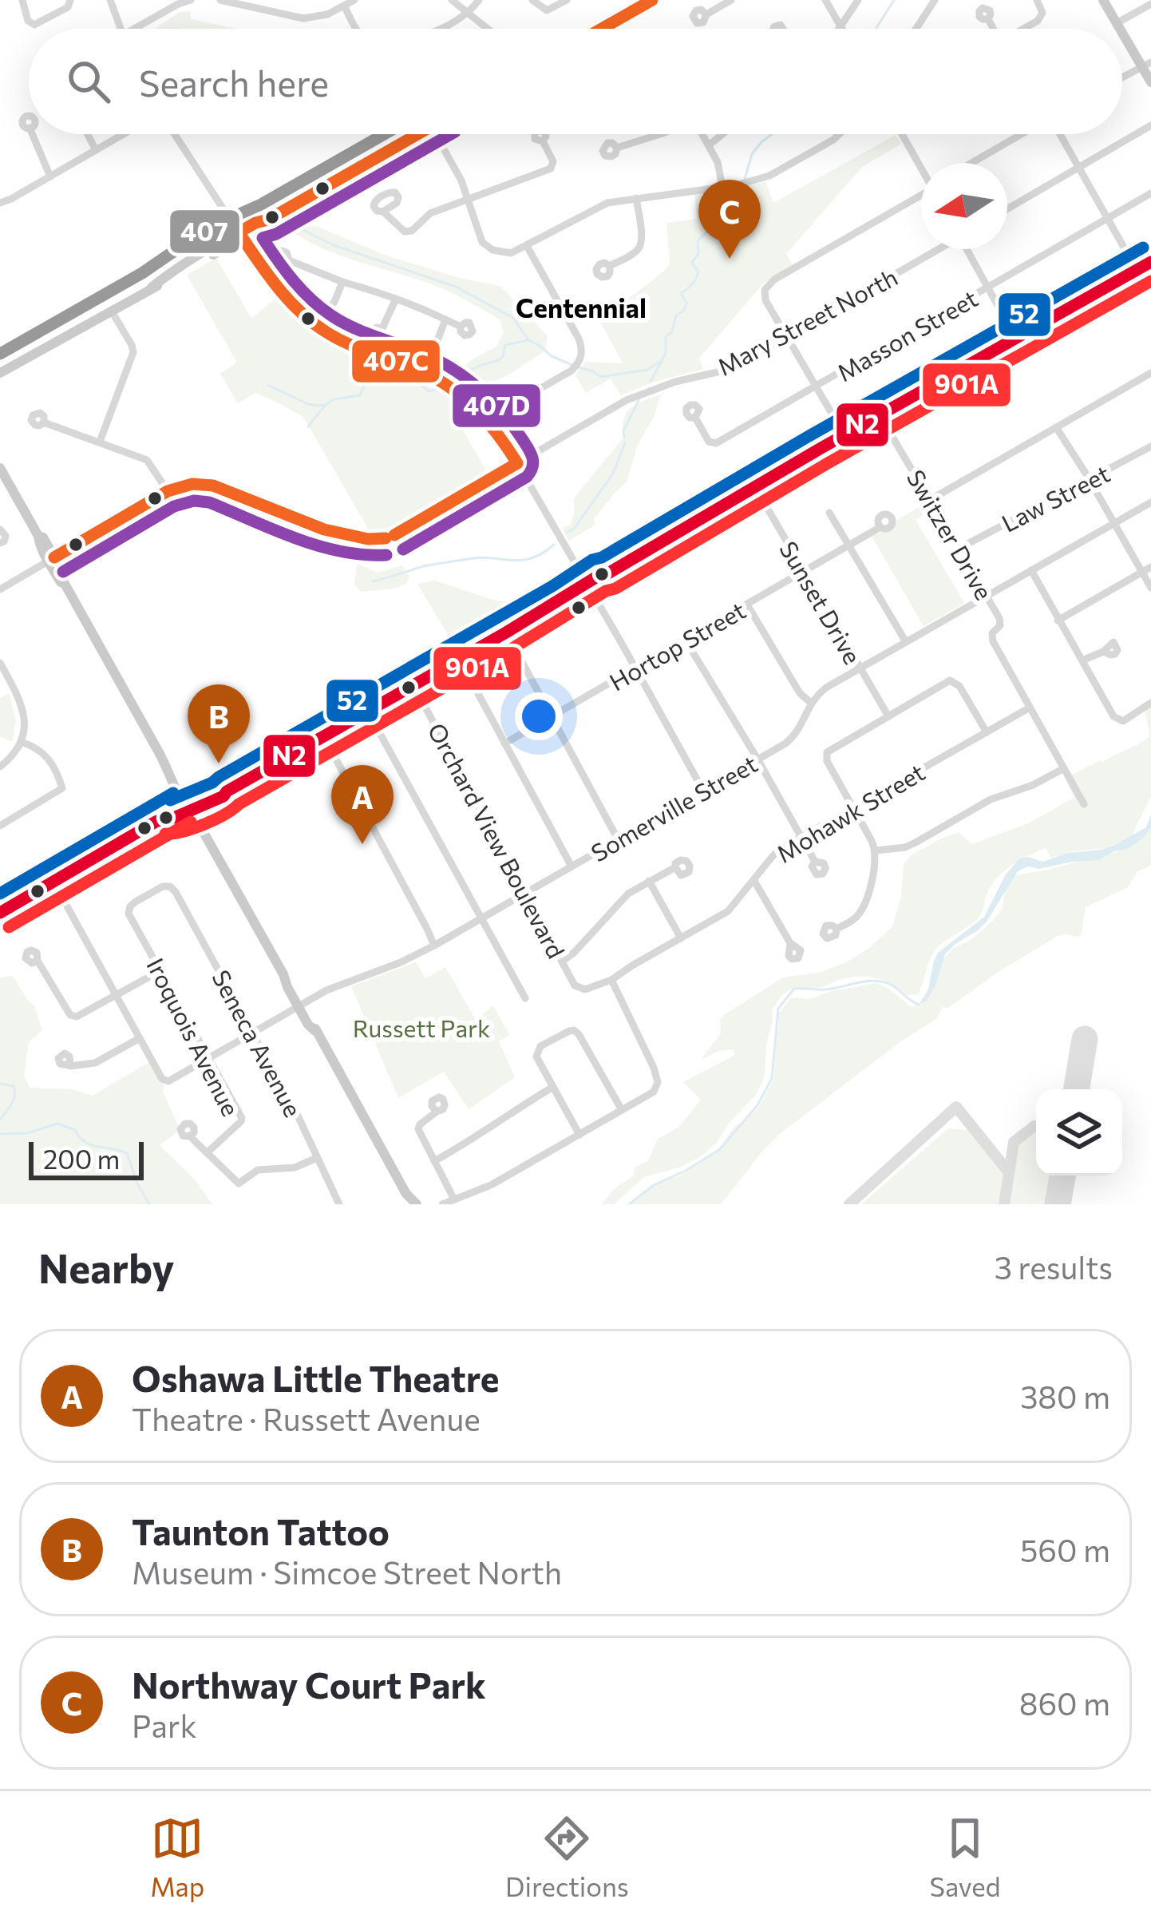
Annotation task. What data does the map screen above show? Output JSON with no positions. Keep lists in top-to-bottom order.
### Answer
{
  "streets": {
    "street": [
      "Mary Street North",
      "Masson Street",
      "Law Street",
      "Switzer Drive",
      "Sunset Drive",
      "Hortop Street",
      "Somerville Street",
      "Mohawk Street",
      "Orchard View Boulevard",
      "Iroquois Avenue",
      "Seneca Avenue"
    ]
  },
  "crossings": [
    ["Law Street", "Switzer Drive"],
    ["Switzer Drive", "Somerville Street"],
    ["Switzer Drive", "Mohawk Street"],
    ["Sunset Drive", "Hortop Street"],
    ["Sunset Drive", "Somerville Street"],
    ["Somerville Street", "Orchard View Boulevard"],
    ["Somerville Street", "Iroquois Avenue"],
    ["Somerville Street", "Seneca Avenue"],
    ["Mohawk Street", "Orchard View Boulevard"],
    ["Iroquois Avenue", "Seneca Avenue"]
  ],
  "districts": ["Centennial"],
  "parks": ["Russett Park"],
  "lines": [
    "transit line 407C",
    "transit line 407D",
    "transit line 407",
    "transit line 52",
    "transit line N2",
    "transit line 901A"
  ],
  "scale_bar": "200 m",
  "north": "left",
  "page": {
    "search": "Search here",
    "pins": ["C", "B", "A"],
    "scale": "200 m",
    "heading": ["Nearby", "3 results"],
    "list": [
      {
        "mark": "A",
        "name": "Oshawa Little Theatre",
        "note": "Theatre · Russett Avenue",
        "value": "380 m"
      },
      {
        "mark": "B",
        "name": "Taunton Tattoo",
        "note": "Museum · Simcoe Street North",
        "value": "560 m"
      },
      {
        "mark": "C",
        "name": "Northway Court Park",
        "note": "Park",
        "value": "860 m"
      }
    ],
    "nav": ["Map", "Directions", "Saved"]
  }
}
